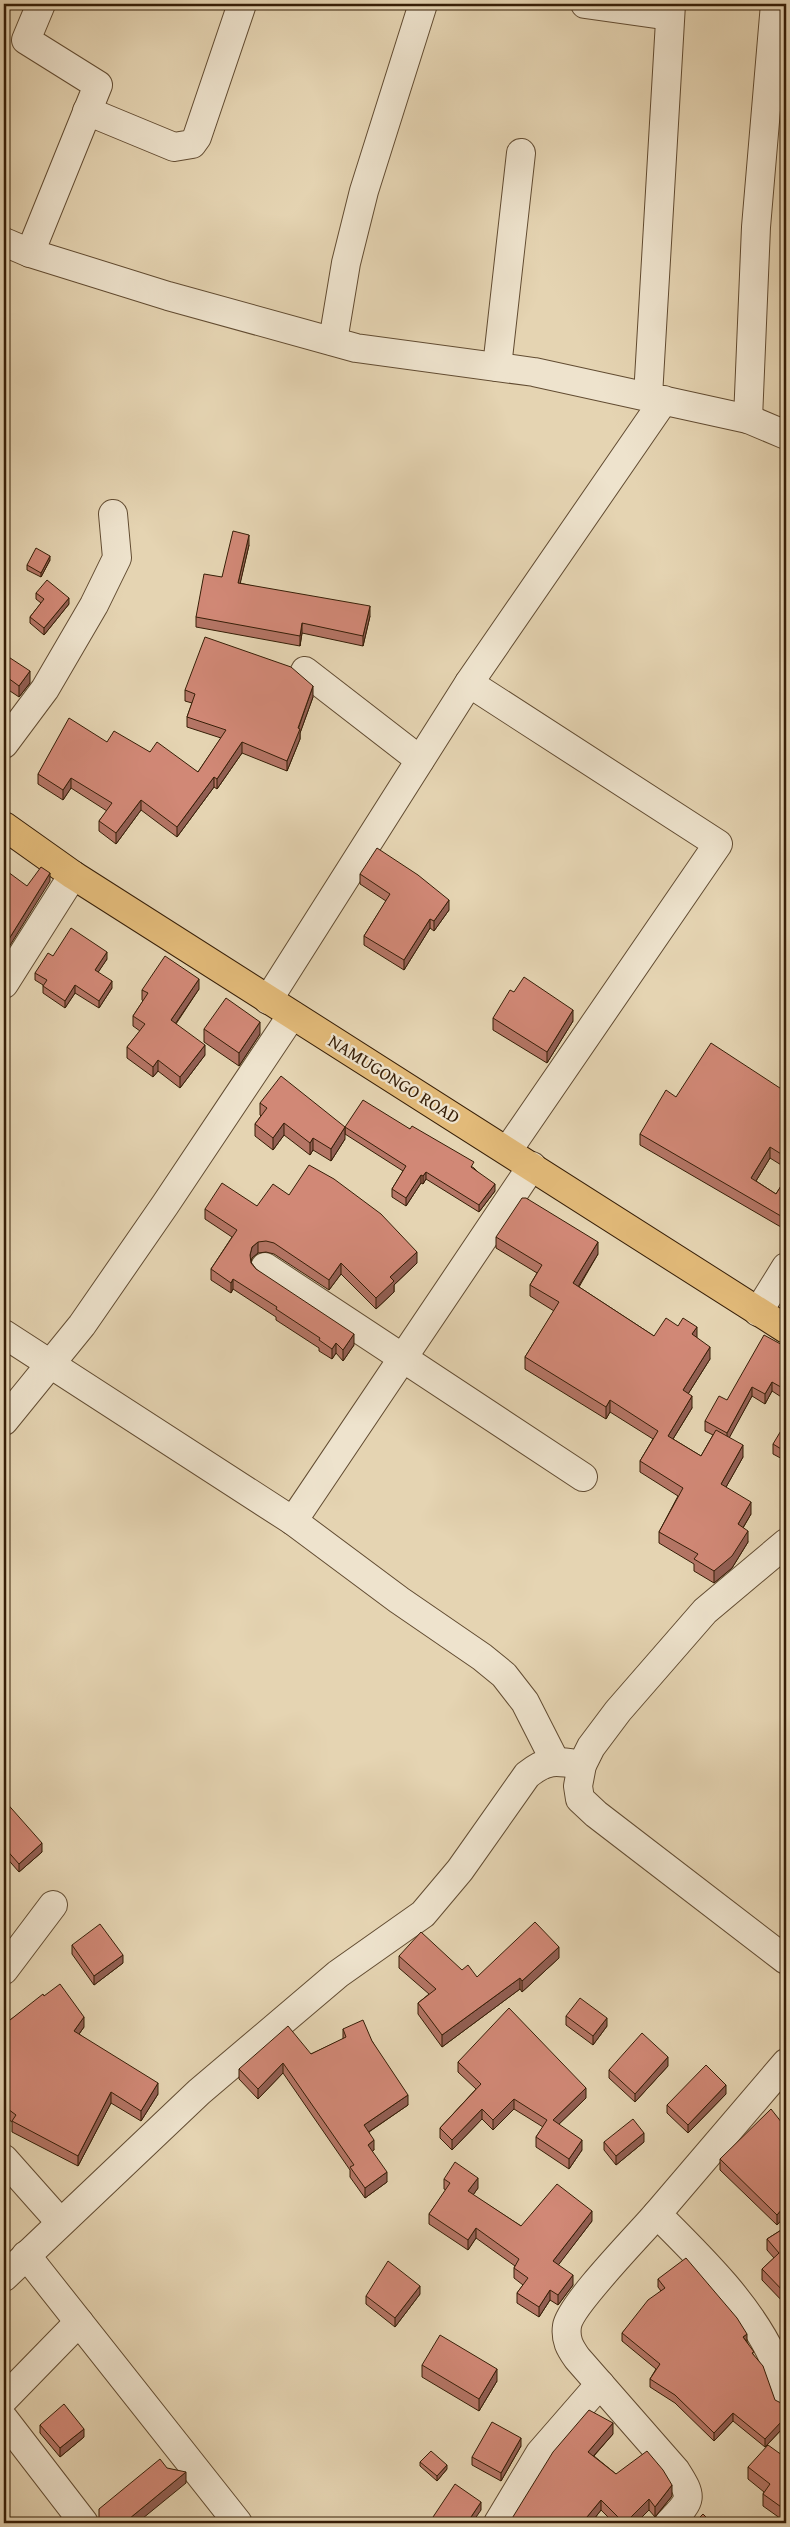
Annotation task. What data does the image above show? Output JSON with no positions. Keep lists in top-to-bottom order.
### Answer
{
  "streets": {
    "main road": ["NAMUGONGO ROAD"]
  }
}
